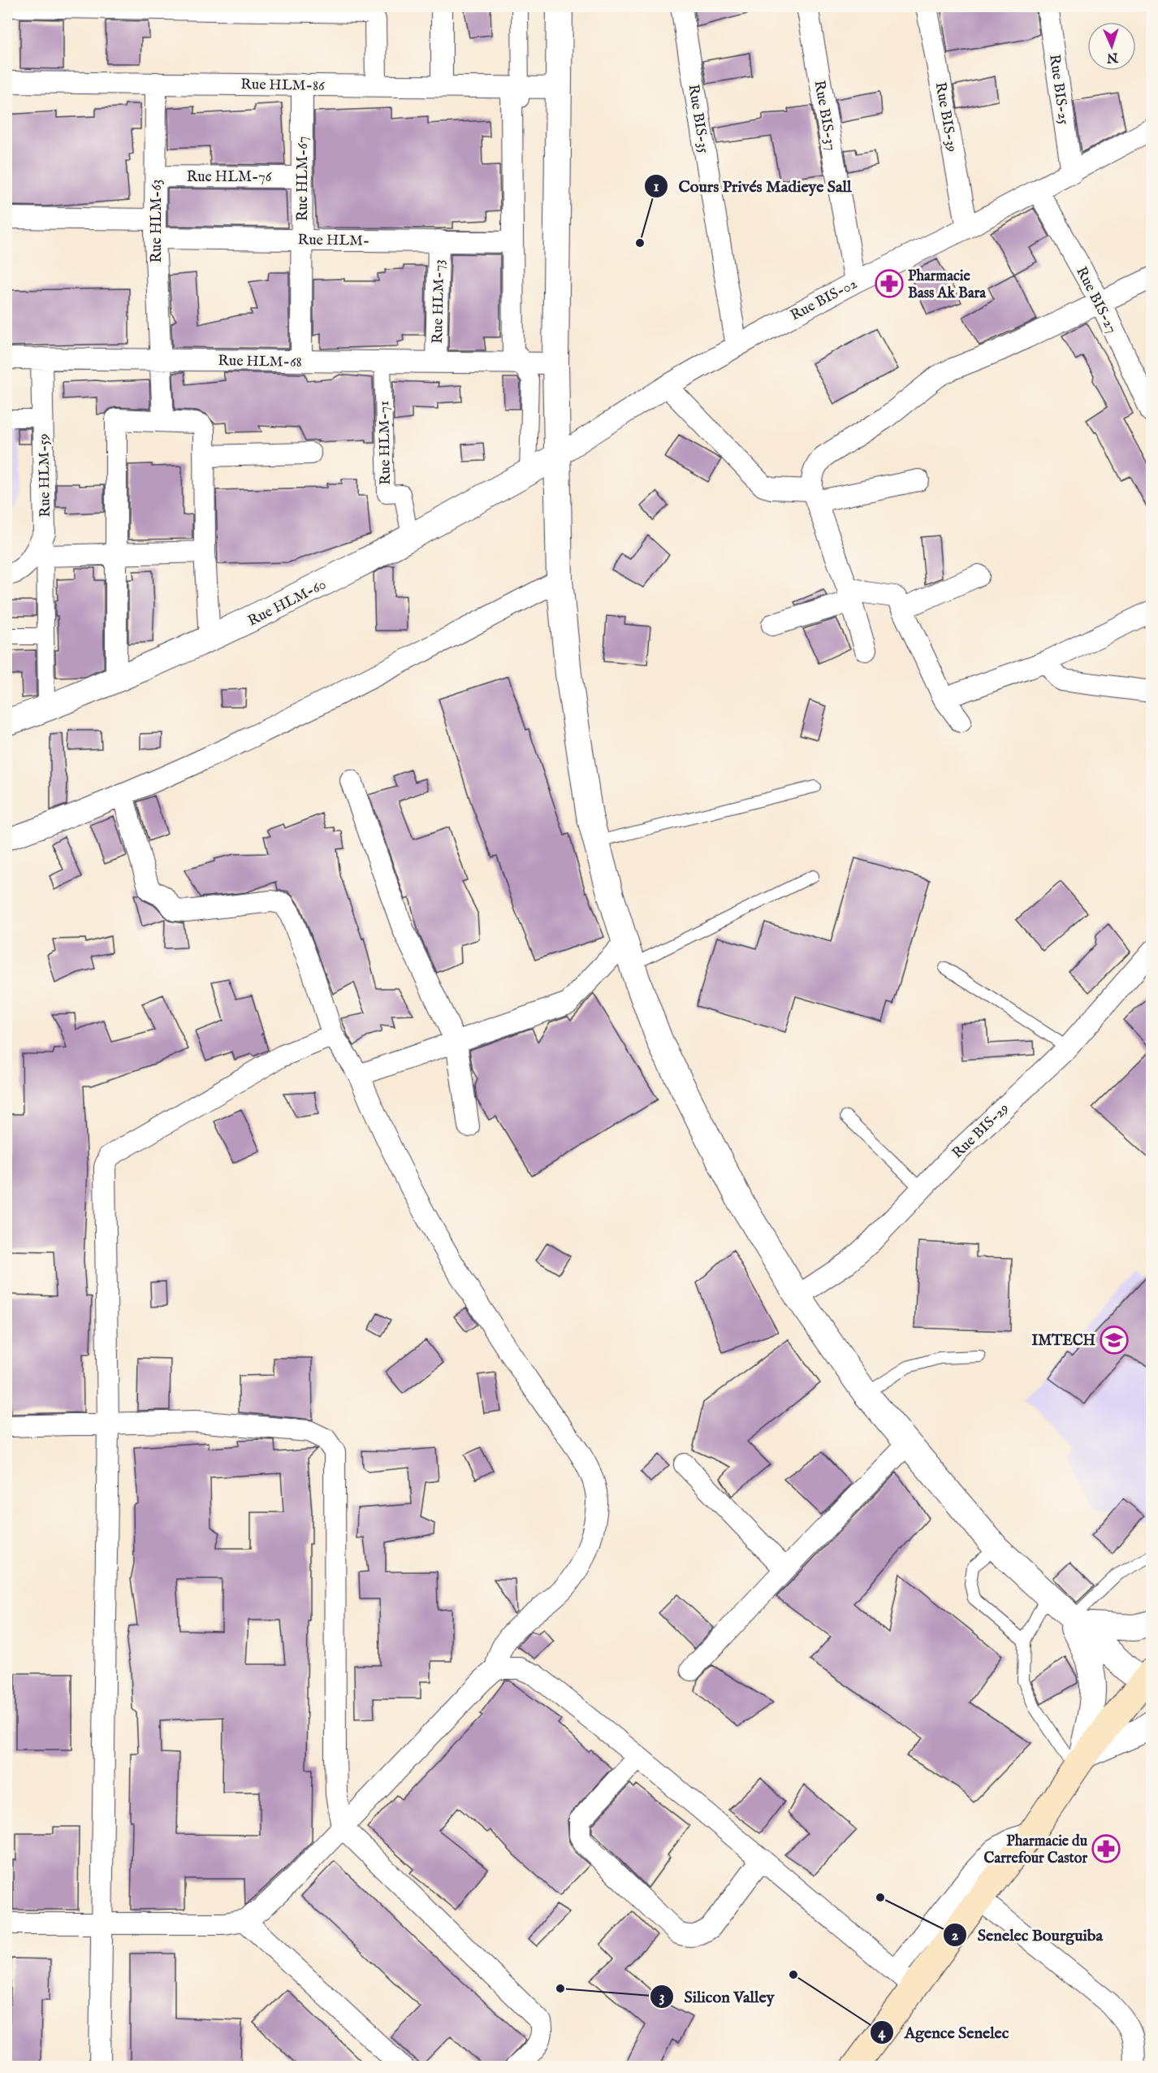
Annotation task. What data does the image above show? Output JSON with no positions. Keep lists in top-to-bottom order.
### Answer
{
  "streets": {
    "street": [
      "Rue HLM-86",
      "Rue BIS-25",
      "Rue BIS-37",
      "Rue BIS-39",
      "Rue BIS-35",
      "Rue HLM-76",
      "Rue HLM-67",
      "Rue HLM-63",
      "Rue HLM-",
      "Rue BIS-02",
      "Rue BIS-27",
      "Rue HLM-73",
      "Rue HLM-68",
      "Rue HLM-71",
      "Rue HLM-59",
      "Rue HLM-60",
      "Rue BIS-29"
    ]
  },
  "crossings": [
    ["Rue HLM-86", "Rue HLM-67"],
    ["Rue HLM-86", "Rue HLM-63"],
    ["Rue BIS-25", "Rue BIS-02"],
    ["Rue BIS-37", "Rue BIS-02"],
    ["Rue BIS-39", "Rue BIS-02"],
    ["Rue BIS-35", "Rue BIS-02"],
    ["Rue HLM-76", "Rue HLM-67"],
    ["Rue HLM-76", "Rue HLM-63"],
    ["Rue HLM-67", "Rue HLM-"],
    ["Rue HLM-67", "Rue HLM-68"],
    ["Rue HLM-63", "Rue HLM-"],
    ["Rue HLM-63", "Rue HLM-68"],
    ["Rue HLM-", "Rue HLM-73"],
    ["Rue BIS-02", "Rue BIS-27"],
    ["Rue BIS-02", "Rue HLM-60"],
    ["Rue HLM-73", "Rue HLM-68"],
    ["Rue HLM-68", "Rue HLM-71"],
    ["Rue HLM-68", "Rue HLM-59"],
    ["Rue HLM-71", "Rue HLM-60"]
  ],
  "places": {
    "other": [
      "Cours Privés Madieye Sall",
      "Senelec Bourguiba",
      "Agence Senelec",
      "Silicon Valley"
    ],
    "pharmacy": ["Pharmacie Bass Ak Bara", "Pharmacie du Carrefour Castor"],
    "school or university": ["IMTECH"]
  },
  "north": "bottom"
}
